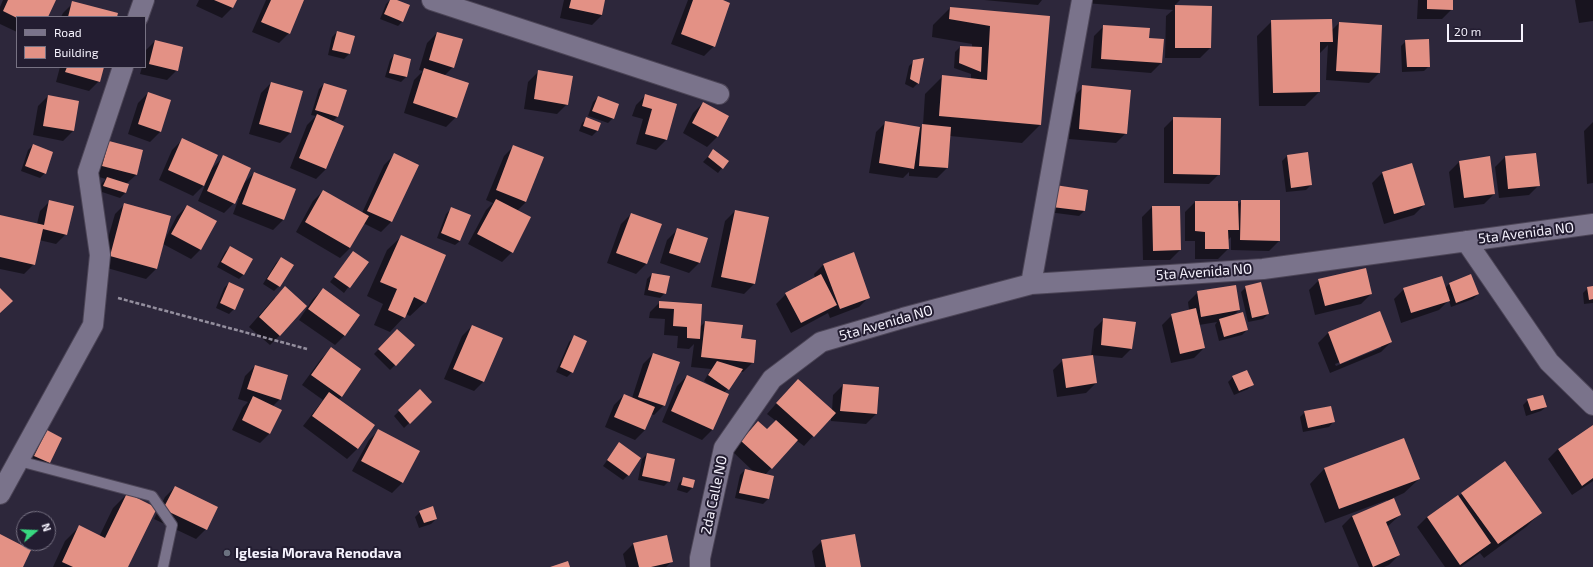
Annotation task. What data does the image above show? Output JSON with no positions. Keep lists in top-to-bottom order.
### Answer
{
  "streets": {
    "street": ["5ta Avenida NO", "2da Calle NO"]
  },
  "crossings": [
    ["5ta Avenida NO", "2da Calle NO"]
  ],
  "places": ["Iglesia Morava Renodava"],
  "legend": ["Road", "Building"],
  "scale_bar": "20 m",
  "north": "right"
}
